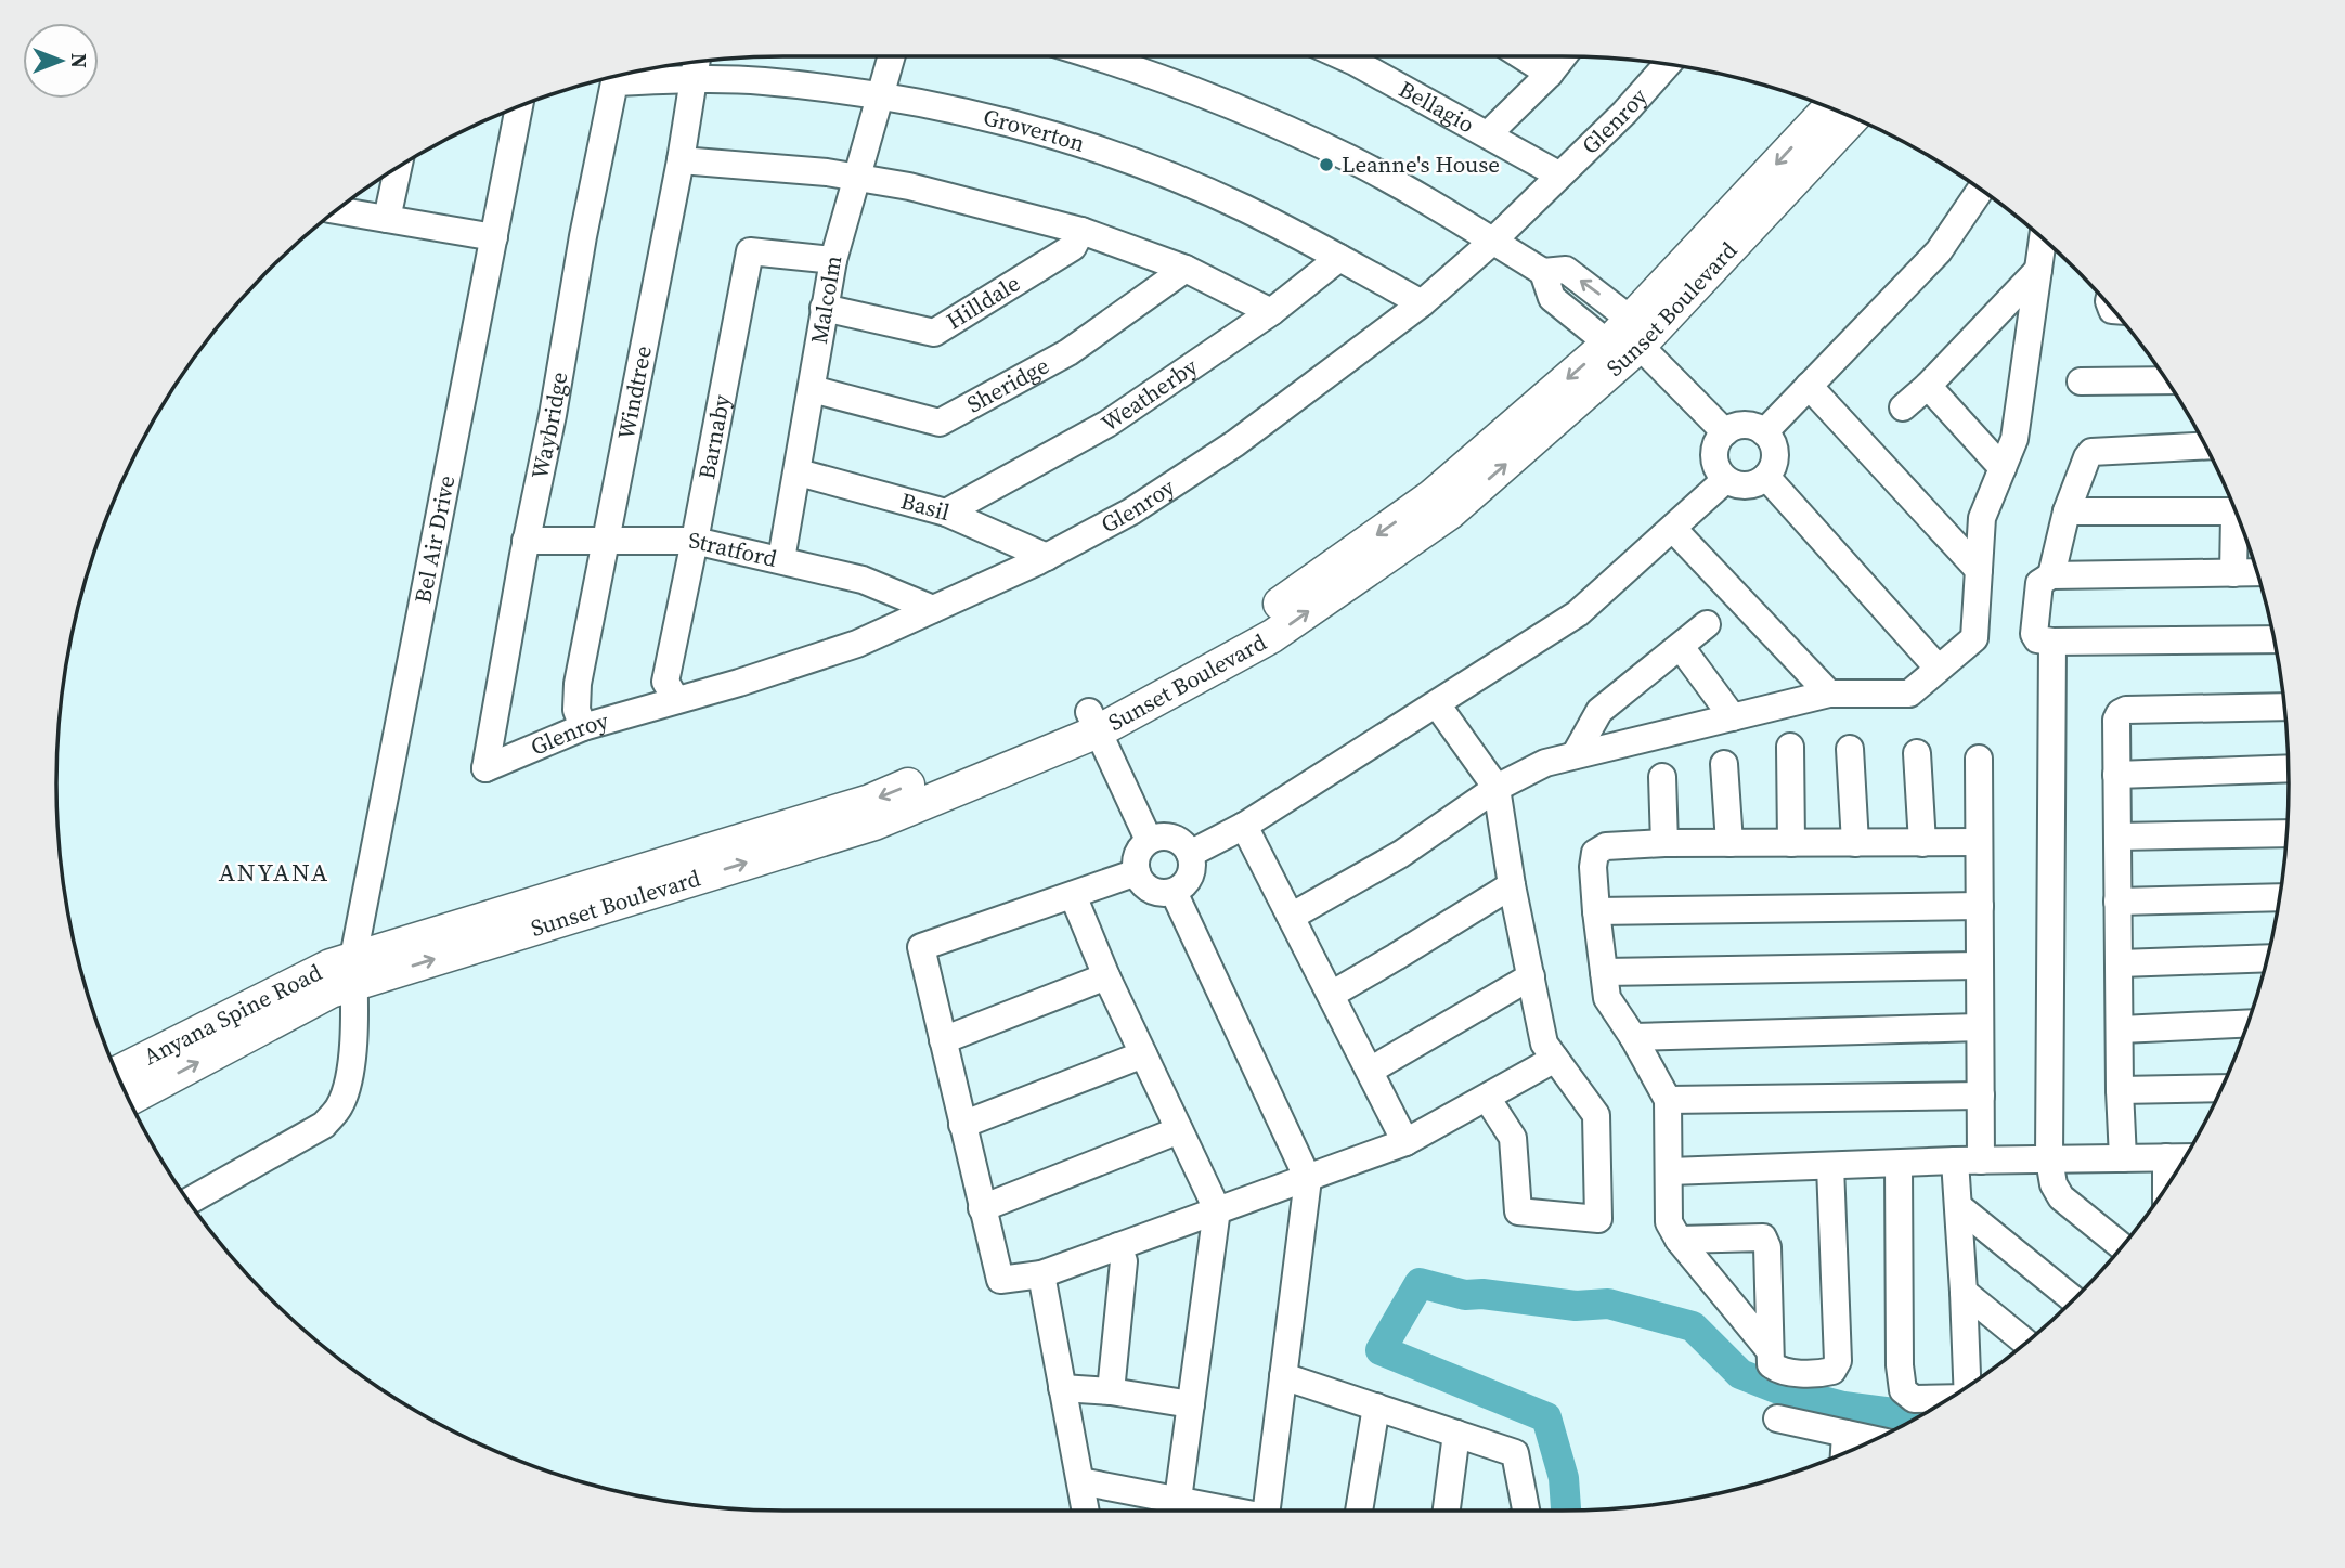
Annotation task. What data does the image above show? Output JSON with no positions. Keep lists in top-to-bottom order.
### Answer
{
  "streets": {
    "main road": ["Sunset Boulevard", "Anyana Spine Road"],
    "street": [
      "Bellagio",
      "Glenroy",
      "Groverton",
      "Malcolm",
      "Hilldale",
      "Sheridge",
      "Windtree",
      "Weatherby",
      "Waybridge",
      "Barnaby",
      "Basil",
      "Bel Air Drive",
      "Stratford"
    ]
  },
  "crossings": [
    ["Bellagio", "Glenroy"],
    ["Glenroy", "Groverton"],
    ["Glenroy", "Windtree"],
    ["Glenroy", "Waybridge"],
    ["Glenroy", "Barnaby"],
    ["Glenroy", "Basil"],
    ["Glenroy", "Stratford"],
    ["Groverton", "Malcolm"],
    ["Groverton", "Windtree"],
    ["Groverton", "Weatherby"],
    ["Groverton", "Waybridge"],
    ["Malcolm", "Hilldale"],
    ["Malcolm", "Sheridge"],
    ["Malcolm", "Barnaby"],
    ["Malcolm", "Basil"],
    ["Malcolm", "Stratford"],
    ["Sunset Boulevard", "Bel Air Drive"],
    ["Sunset Boulevard", "Anyana Spine Road"],
    ["Windtree", "Stratford"],
    ["Weatherby", "Basil"],
    ["Waybridge", "Stratford"],
    ["Barnaby", "Stratford"],
    ["Bel Air Drive", "Anyana Spine Road"]
  ],
  "districts": ["ANYANA"],
  "places": ["Leanne's House"],
  "north": "right"
}
